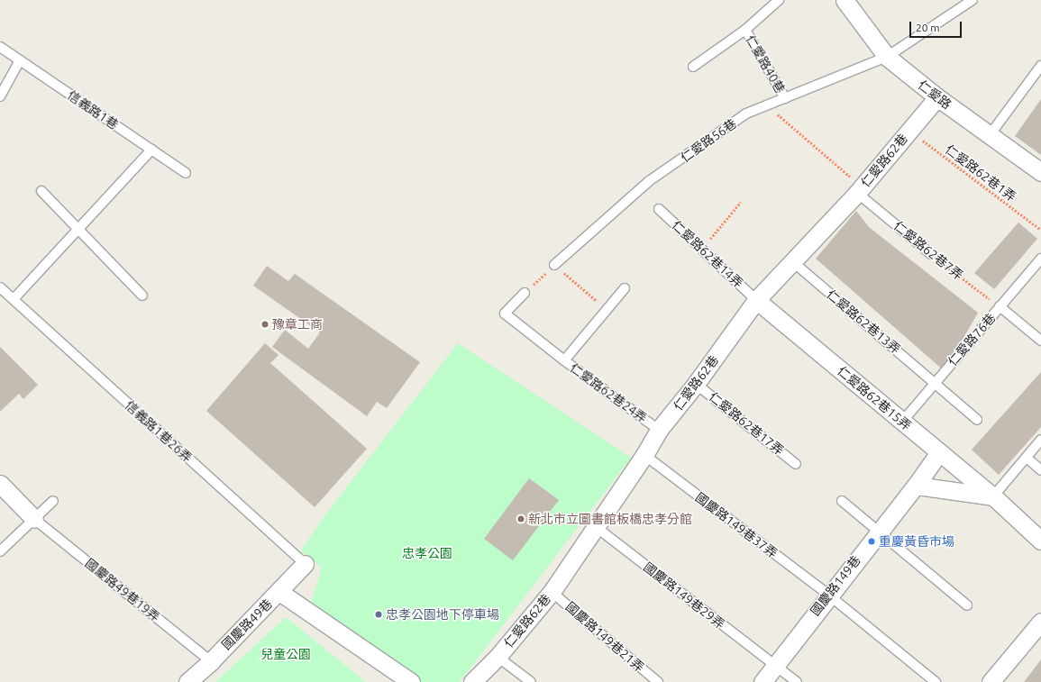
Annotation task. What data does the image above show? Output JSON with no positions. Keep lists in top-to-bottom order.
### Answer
{
  "streets": {
    "street": [
      "仁愛路",
      "仁愛路62巷",
      "仁愛路62巷15弄",
      "國慶路149巷",
      "國慶路49巷"
    ],
    "lane": [
      "仁愛路40巷",
      "信義路1巷",
      "仁愛路56巷",
      "仁愛路62巷7弄",
      "仁愛路62巷14弄",
      "仁愛路62巷13弄",
      "仁愛路76巷",
      "仁愛路62巷24弄",
      "仁愛路62巷17弄",
      "信義路1巷26弄",
      "國慶路149巷37弄",
      "國慶路49巷19弄",
      "國慶路149巷29弄",
      "國慶路149巷21弄"
    ],
    "path": ["仁愛路62巷1弄"]
  },
  "crossings": [
    ["仁愛路40巷", "仁愛路56巷"],
    ["仁愛路", "仁愛路56巷"],
    ["仁愛路", "仁愛路62巷"],
    ["仁愛路62巷", "仁愛路62巷1弄"],
    ["仁愛路62巷", "仁愛路62巷7弄"],
    ["仁愛路62巷", "仁愛路62巷14弄"],
    ["仁愛路62巷", "仁愛路62巷13弄"],
    ["仁愛路62巷", "仁愛路62巷24弄"],
    ["仁愛路62巷", "仁愛路62巷15弄"],
    ["仁愛路62巷", "仁愛路62巷17弄"],
    ["仁愛路62巷", "國慶路149巷37弄"],
    ["仁愛路62巷", "國慶路149巷29弄"],
    ["仁愛路62巷", "國慶路149巷21弄"],
    ["仁愛路62巷7弄", "仁愛路76巷"],
    ["仁愛路62巷14弄", "仁愛路62巷15弄"],
    ["仁愛路62巷13弄", "仁愛路76巷"],
    ["仁愛路76巷", "仁愛路62巷15弄"],
    ["仁愛路62巷15弄", "國慶路149巷"],
    ["信義路1巷26弄", "國慶路49巷"],
    ["國慶路149巷37弄", "國慶路149巷"],
    ["國慶路149巷", "國慶路149巷29弄"],
    ["國慶路49巷19弄", "國慶路49巷"]
  ],
  "parks": ["忠孝公園", "兒童公園"],
  "places": [
    "豫章工商",
    "新北市立圖書館板橋忠孝分館",
    "重慶黃昏市場",
    "忠孝公園地下停車場"
  ],
  "scale_bar": "20 m"
}
